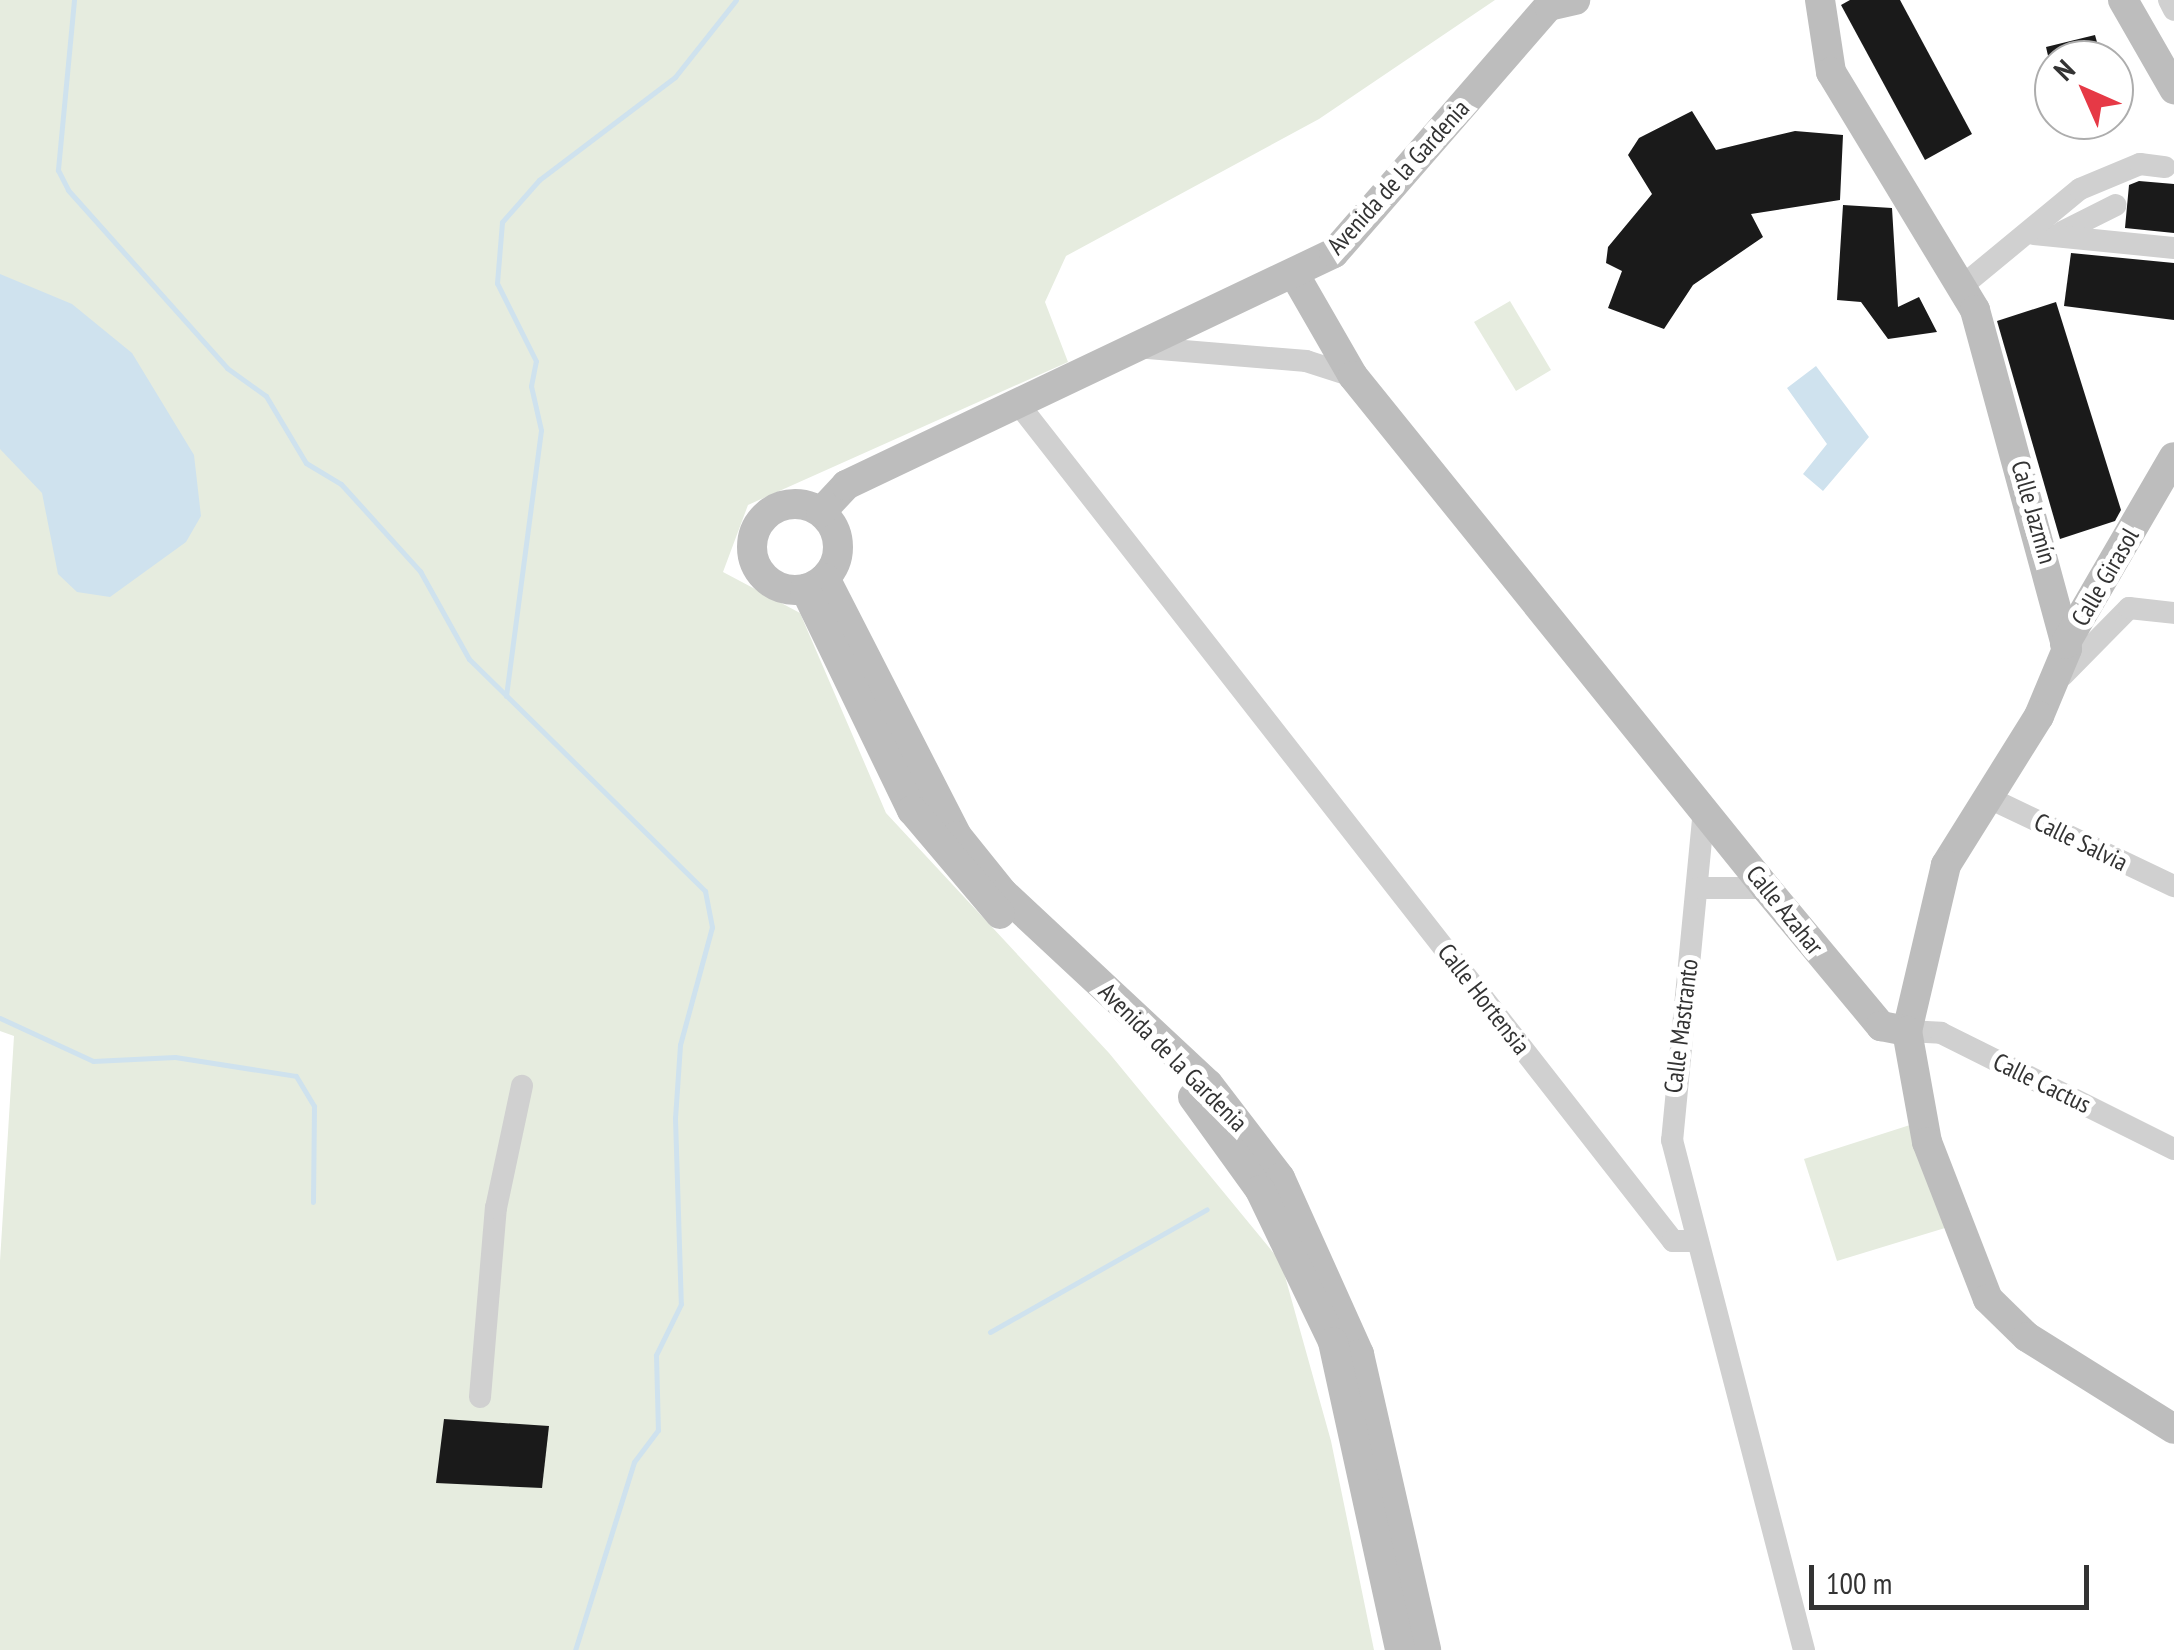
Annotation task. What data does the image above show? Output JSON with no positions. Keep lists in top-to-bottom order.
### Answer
{
  "streets": {
    "street": [
      "Avenida de la Gardenia",
      "Calle Jazmín",
      "Calle Girasol",
      "Calle Salvia",
      "Calle Azahar",
      "Calle Hortensia",
      "Calle Mastranto",
      "Calle Cactus"
    ]
  },
  "crossings": [
    ["Avenida de la Gardenia", "Calle Azahar"],
    ["Avenida de la Gardenia", "Calle Hortensia"],
    ["Calle Jazmín", "Calle Girasol"],
    ["Calle Jazmín", "Calle Salvia"],
    ["Calle Jazmín", "Calle Azahar"],
    ["Calle Jazmín", "Calle Cactus"],
    ["Calle Azahar", "Calle Mastranto"],
    ["Calle Azahar", "Calle Cactus"],
    ["Calle Hortensia", "Calle Mastranto"]
  ],
  "scale_bar": "100 m",
  "north": "top left"
}
